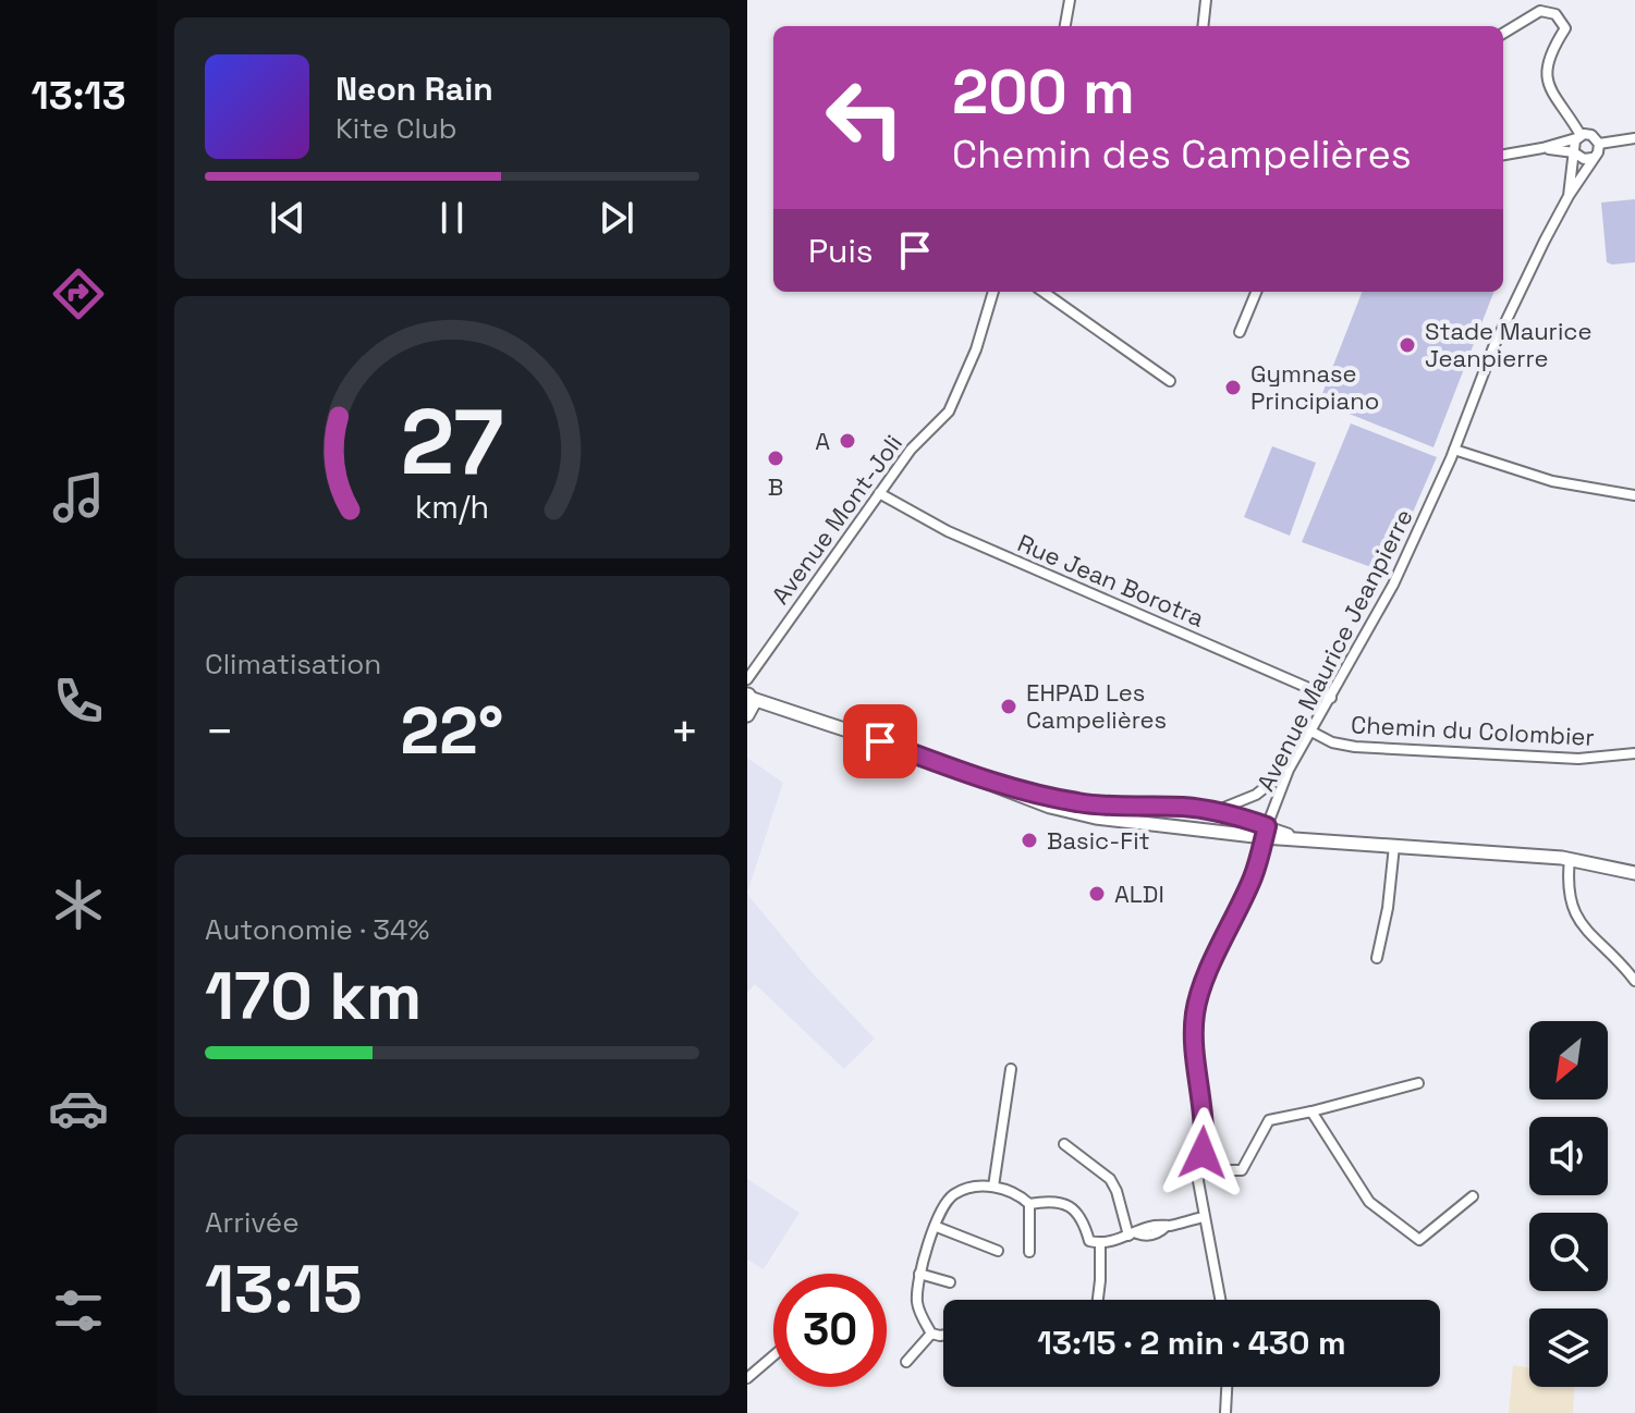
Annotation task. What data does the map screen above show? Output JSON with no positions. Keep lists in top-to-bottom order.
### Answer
{
  "streets": {
    "street": [
      "Avenue Mont-Joli",
      "Rue Jean Borotra",
      "Avenue Maurice Jeanpierre",
      "Chemin du Colombier"
    ]
  },
  "crossings": [
    ["Avenue Mont-Joli", "Rue Jean Borotra"],
    ["Rue Jean Borotra", "Avenue Maurice Jeanpierre"],
    ["Avenue Maurice Jeanpierre", "Chemin du Colombier"]
  ],
  "places": [
    "Stade Maurice Jeanpierre",
    "Gymnase Principiano",
    "A",
    "B",
    "EHPAD Les Campelières",
    "Basic-Fit",
    "ALDI"
  ],
  "north": "bottom left",
  "page": {
    "tabs": "13:13",
    "turn": ["200 m", "Chemin des Campelières"],
    "song": ["Neon Rain", "Kite Club"],
    "then": "Puis",
    "tile": [
      "Climatisation",
      ["Autonomie · 34%", "170 km"],
      ["Arrivée", "13:15"]
    ],
    "heat": ["−", "22°", "+"],
    "limit": "30",
    "trip": "13:15 · 2 min · 430 m",
    "gauge": ["27", "km/h"]
  }
}
